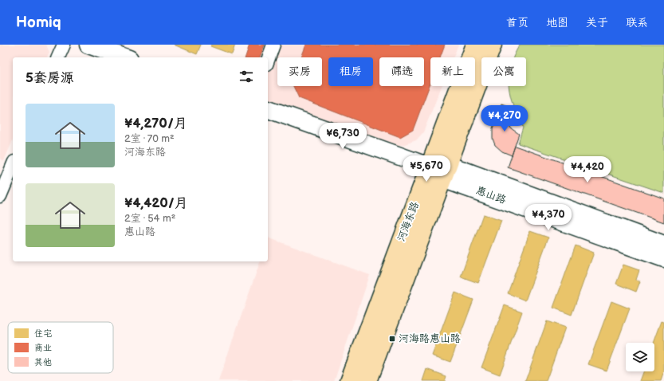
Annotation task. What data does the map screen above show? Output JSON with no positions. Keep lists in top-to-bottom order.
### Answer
{
  "streets": {
    "main road": ["河海东路"],
    "street": ["惠山路"]
  },
  "crossings": [
    ["惠山路", "河海东路"]
  ],
  "places": {
    "transit": ["河海路惠山路"]
  },
  "legend": ["住宅", "商业", "其他"],
  "page": {
    "header": "Homiq",
    "nav": [
      "首页",
      "地图",
      "关于",
      "联系"
    ],
    "chip": [
      "买房",
      "租房",
      "筛选",
      "新上",
      "公寓"
    ],
    "heading": "5套房源",
    "list": [
      {
        "name": "¥4,270/月",
        "note": "2室 · 70 m² · 河海东路"
      },
      {
        "name": "¥4,420/月",
        "note": "2室 · 54 m² · 惠山路"
      }
    ],
    "price": [
      "¥4,270",
      "¥6,730",
      "¥5,670",
      "¥4,420",
      "¥4,370"
    ]
  }
}
